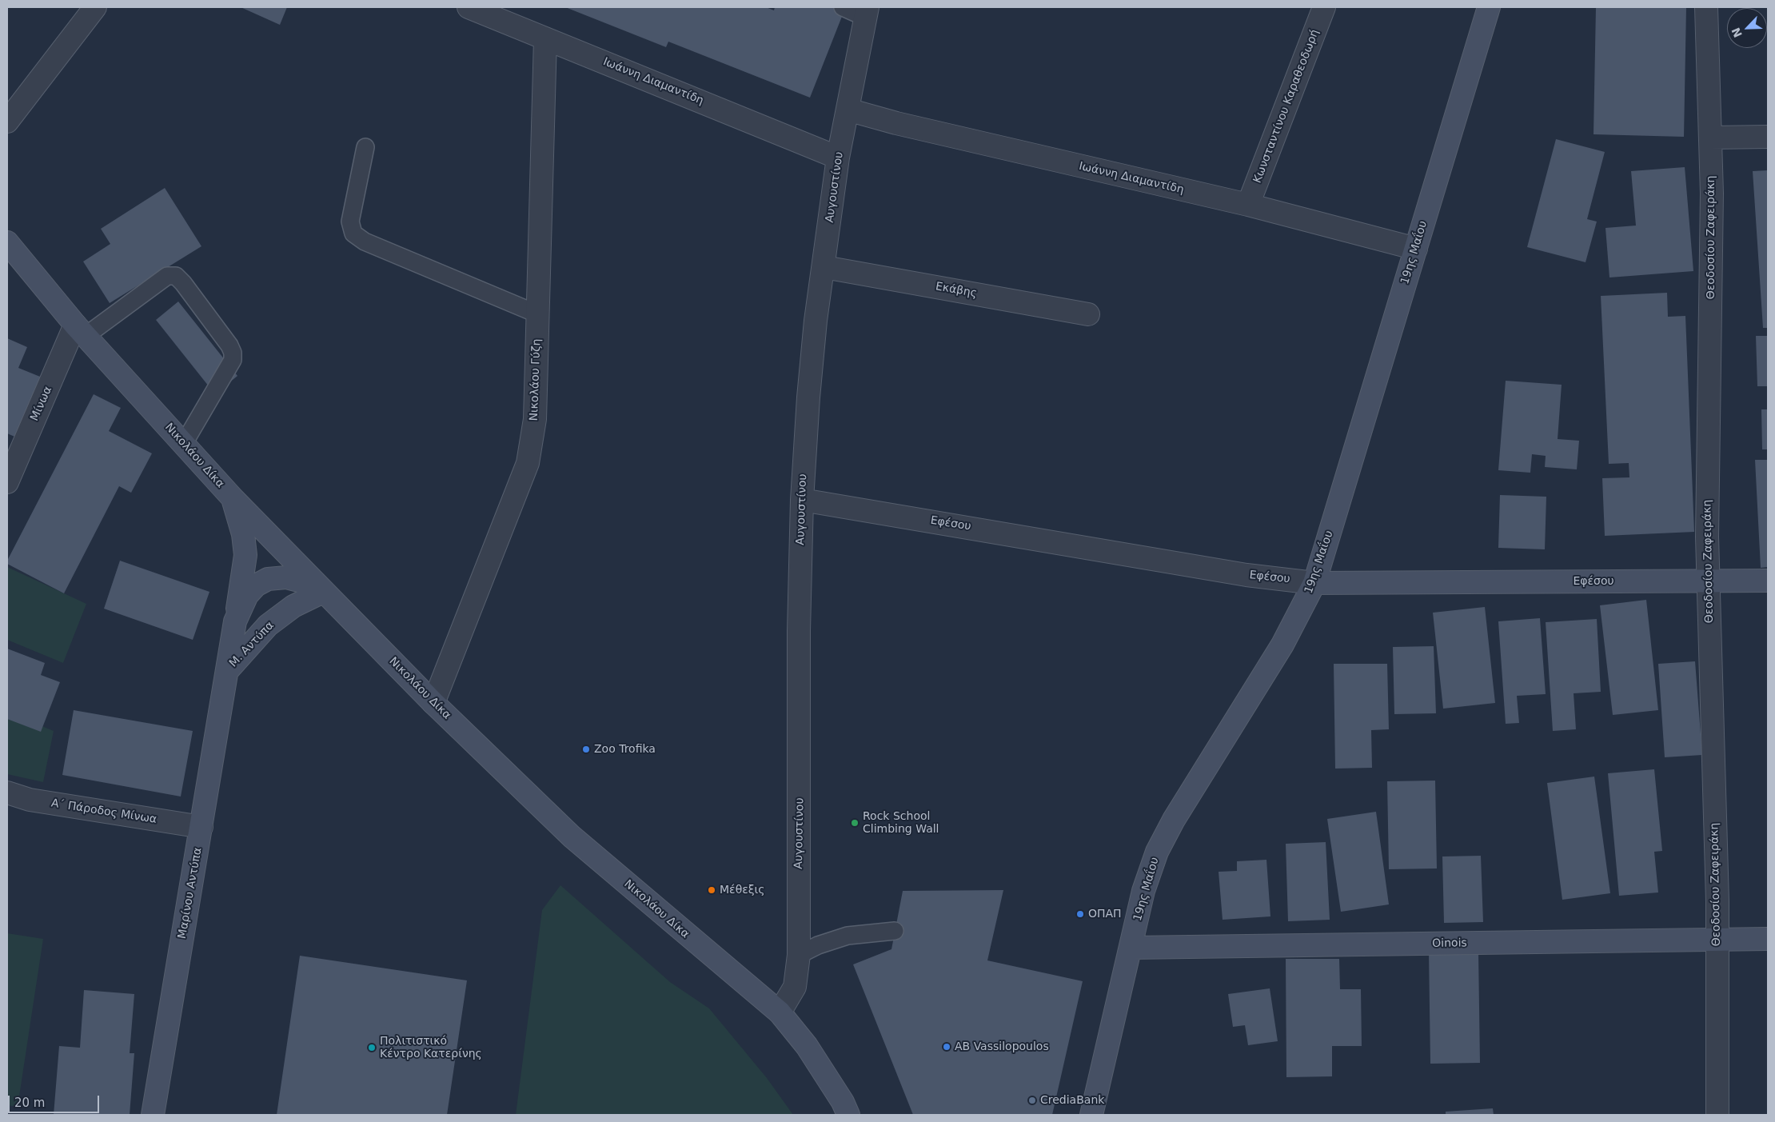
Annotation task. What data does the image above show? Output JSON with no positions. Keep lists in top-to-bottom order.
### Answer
{
  "streets": {
    "street": [
      "Ιωάννη Διαμαντίδη",
      "Κωνσταντίνου Καραθεοδωρή",
      "Αυγουστίνου",
      "Θεοδοσίου Ζαφειράκη",
      "19ης Μαΐου",
      "Εκάβης",
      "Νικολάου Γύζη",
      "Μίνωα",
      "Νικολάου Δίκα",
      "Εφέσου",
      "Μ. Αντύπα",
      "Α΄ Πάροδος Μίνωα",
      "Μαρίνου Αντύπα",
      "Oinois"
    ]
  },
  "crossings": [
    ["Ιωάννη Διαμαντίδη", "Κωνσταντίνου Καραθεοδωρή"],
    ["Ιωάννη Διαμαντίδη", "Αυγουστίνου"],
    ["Ιωάννη Διαμαντίδη", "19ης Μαΐου"],
    ["Ιωάννη Διαμαντίδη", "Νικολάου Γύζη"],
    ["Αυγουστίνου", "Εκάβης"],
    ["Αυγουστίνου", "Νικολάου Δίκα"],
    ["Αυγουστίνου", "Εφέσου"],
    ["Θεοδοσίου Ζαφειράκη", "Εφέσου"],
    ["Θεοδοσίου Ζαφειράκη", "Oinois"],
    ["19ης Μαΐου", "Εφέσου"],
    ["19ης Μαΐου", "Oinois"],
    ["Νικολάου Γύζη", "Νικολάου Δίκα"],
    ["Μίνωα", "Νικολάου Δίκα"],
    ["Νικολάου Δίκα", "Μ. Αντύπα"],
    ["Μ. Αντύπα", "Μαρίνου Αντύπα"],
    ["Α΄ Πάροδος Μίνωα", "Μαρίνου Αντύπα"]
  ],
  "places": [
    "Zoo Trofika",
    "Rock School Climbing Wall",
    "Μέθεξις",
    "ΟΠΑΠ",
    "AB Vassilopoulos",
    "Πολιτιστικό Κέντρο Κατερίνης",
    "CrediaBank"
  ],
  "scale_bar": "20 m",
  "north": "bottom left"
}
